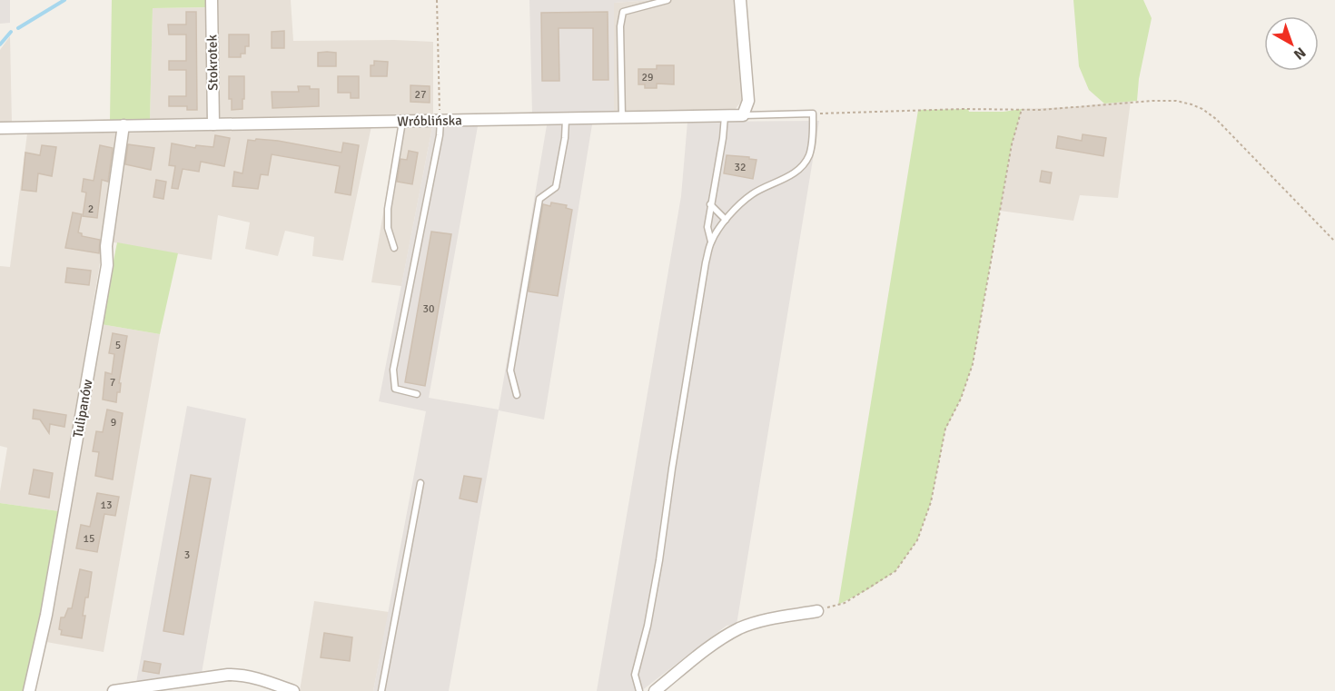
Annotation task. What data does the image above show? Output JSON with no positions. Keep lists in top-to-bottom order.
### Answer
{
  "streets": {
    "street": ["Stokrotek", "Wróblińska", "Tulipanów"]
  },
  "crossings": [
    ["Stokrotek", "Wróblińska"],
    ["Wróblińska", "Tulipanów"]
  ],
  "house_numbers": [
    "29",
    "27",
    "32",
    "2",
    "30",
    "5",
    "7",
    "9",
    "13",
    "15",
    "3"
  ],
  "north": "bottom right"
}
